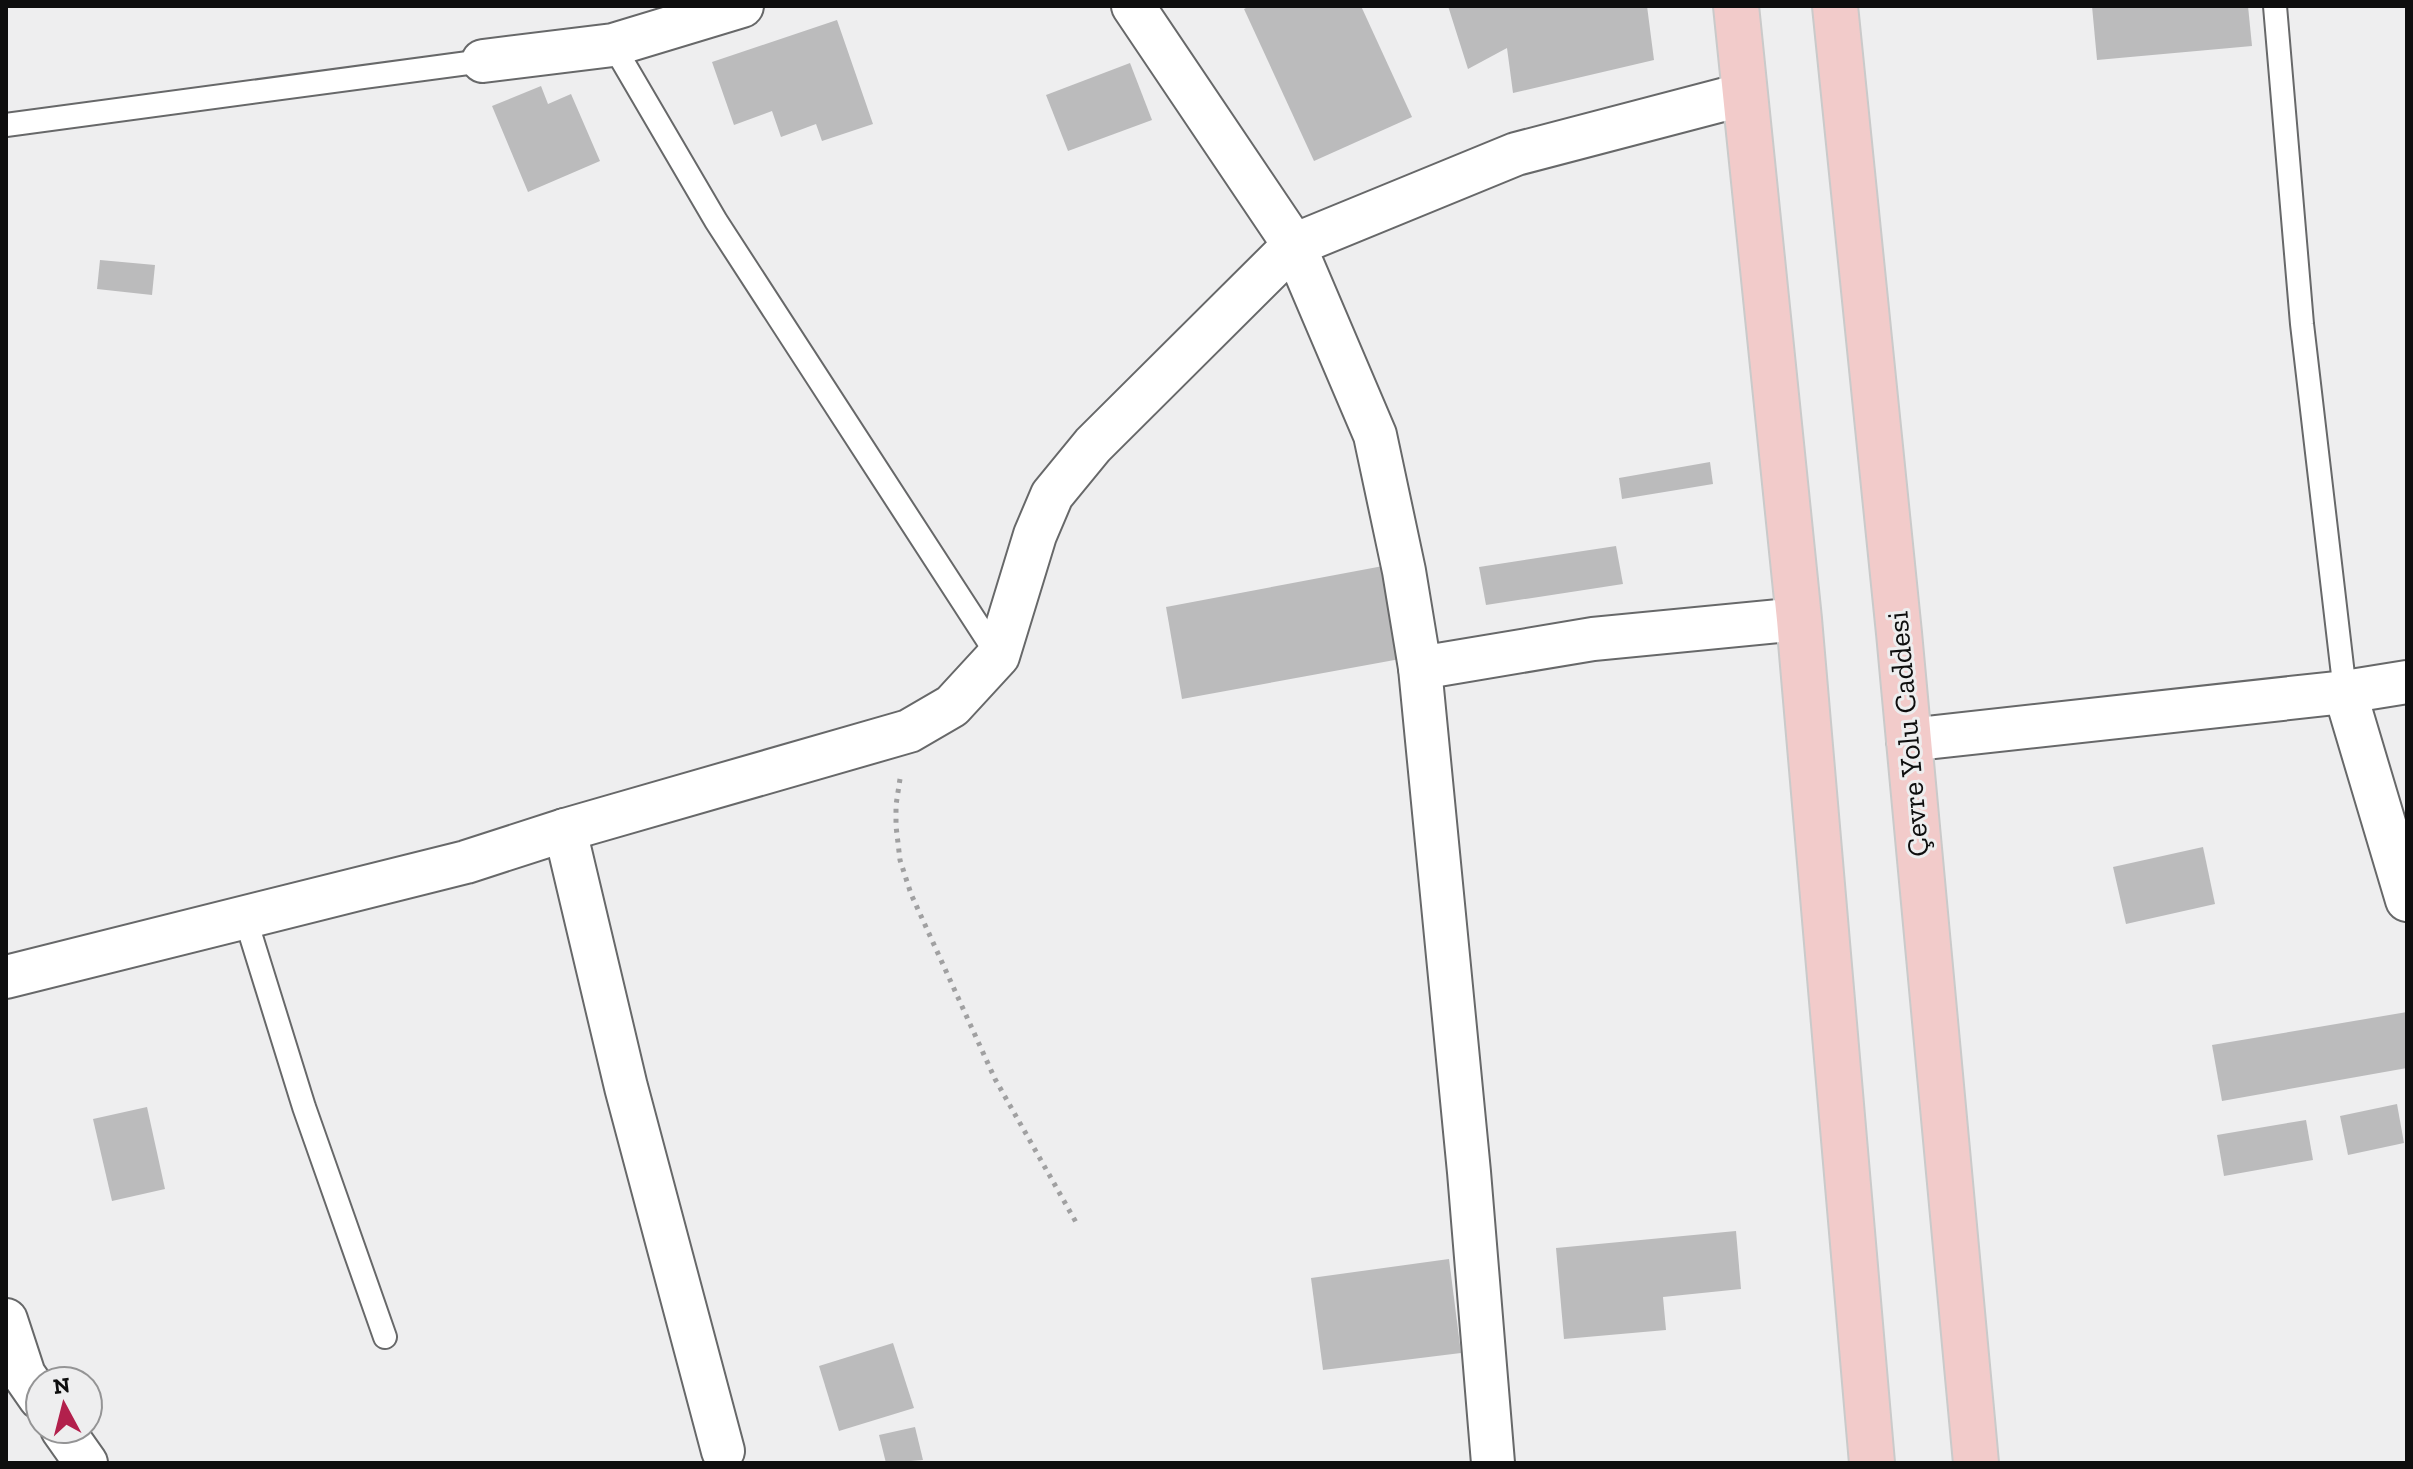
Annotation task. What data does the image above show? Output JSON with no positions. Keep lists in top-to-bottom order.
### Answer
{
  "streets": {
    "highway": ["Çevre Yolu Caddesi"]
  },
  "north": "top"
}
